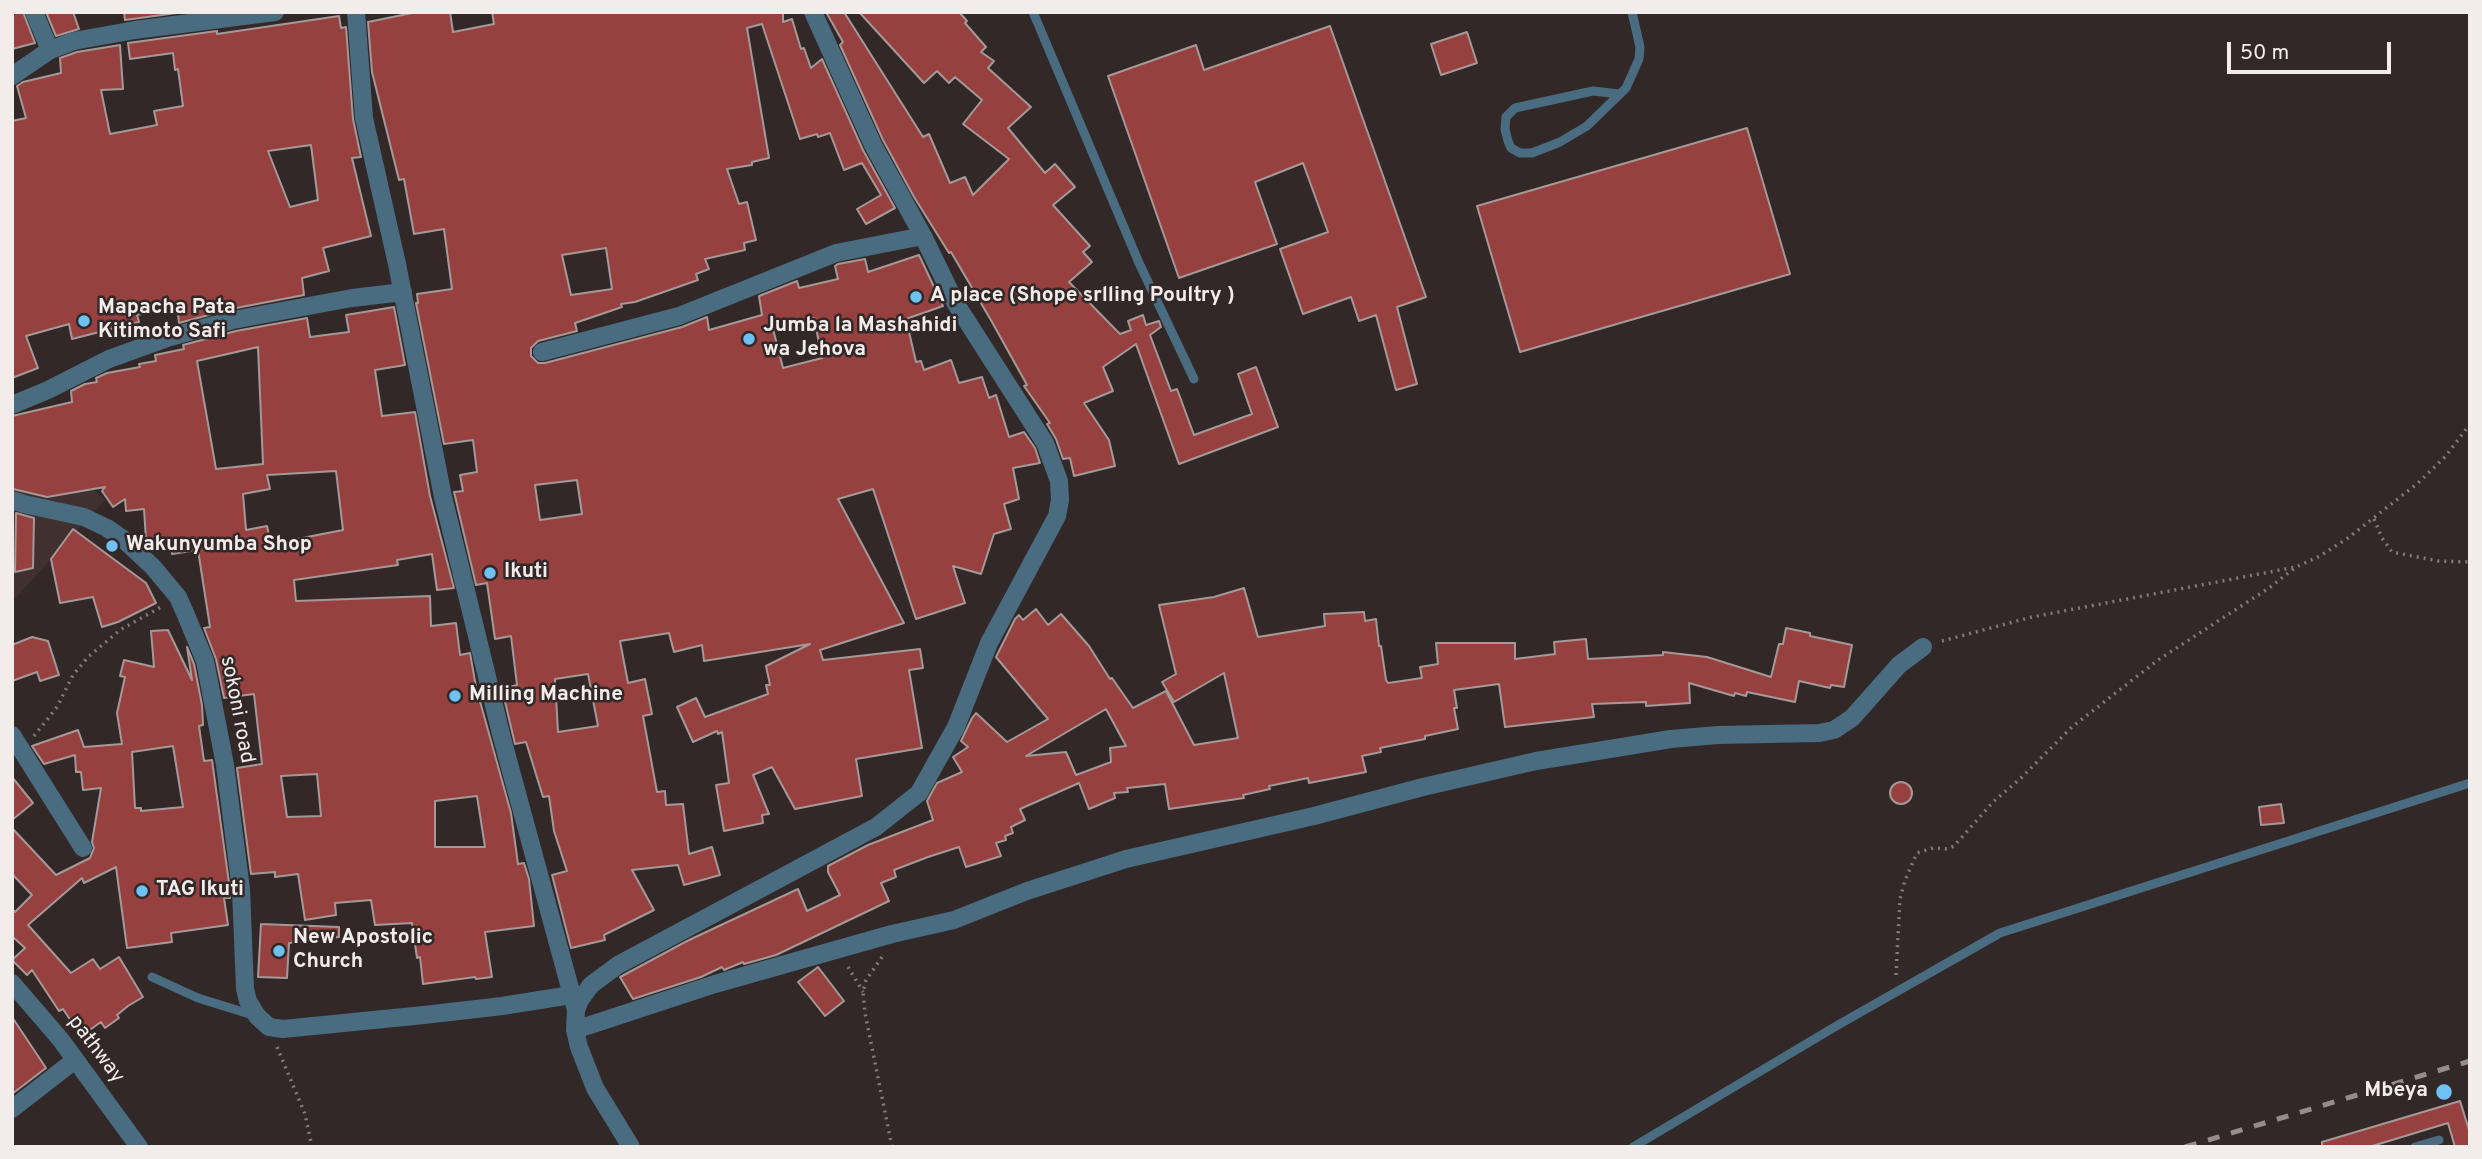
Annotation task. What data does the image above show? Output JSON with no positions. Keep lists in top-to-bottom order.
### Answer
{
  "streets": {
    "street": ["sokoni road", "pathway"]
  },
  "places": [
    "A place (Shope srlling Poultry )",
    "Mapacha Pata Kitimoto Safi",
    "Jumba la Mashahidi wa Jehova",
    "Wakunyumba Shop",
    "Ikuti",
    "Milling Machine",
    "TAG Ikuti",
    "New Apostolic Church",
    "Mbeya"
  ],
  "scale_bar": "50 m"
}
